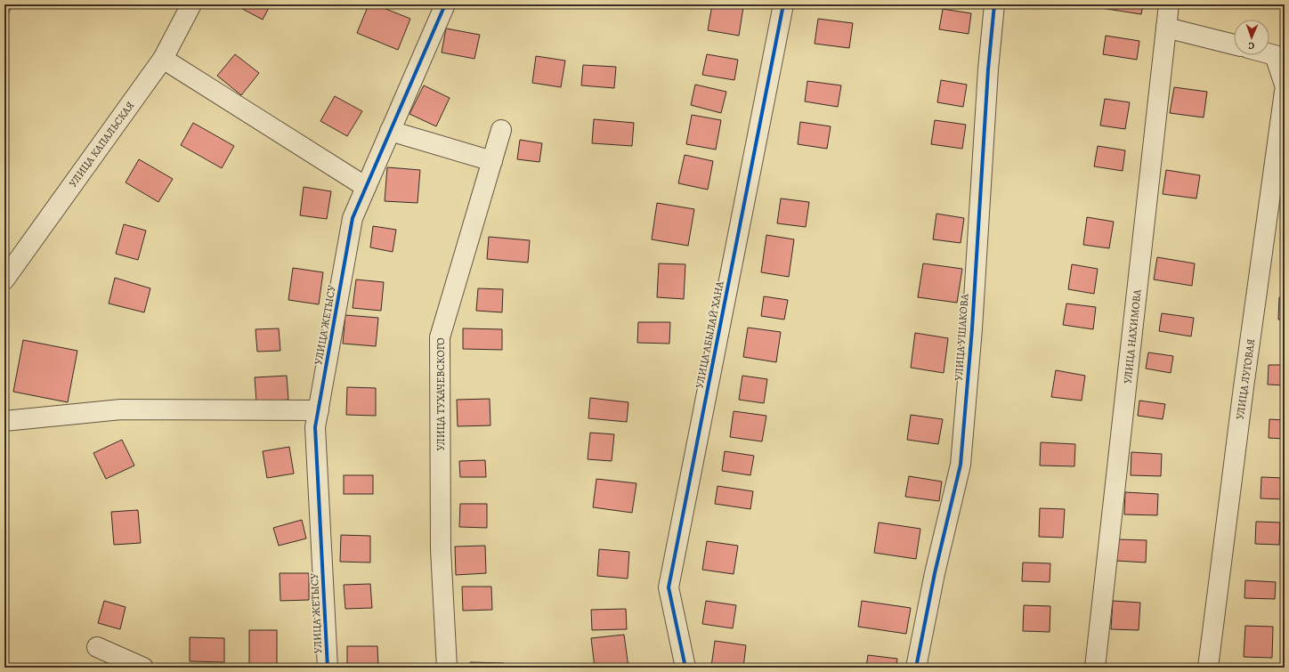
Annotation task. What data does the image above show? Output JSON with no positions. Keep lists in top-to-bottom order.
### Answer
{
  "streets": {
    "street": [
      "УЛИЦА КАПАЛЬСКАЯ",
      "УЛИЦА ЖЕТЫСУ",
      "УЛИЦА АБЫЛАЙ ХАНА",
      "УЛИЦА НАХИМОВА",
      "УЛИЦА УШАКОВА",
      "УЛИЦА ЛУГОВАЯ",
      "УЛИЦА ТУХАЧЕВСКОГО"
    ]
  },
  "north": "bottom"
}
